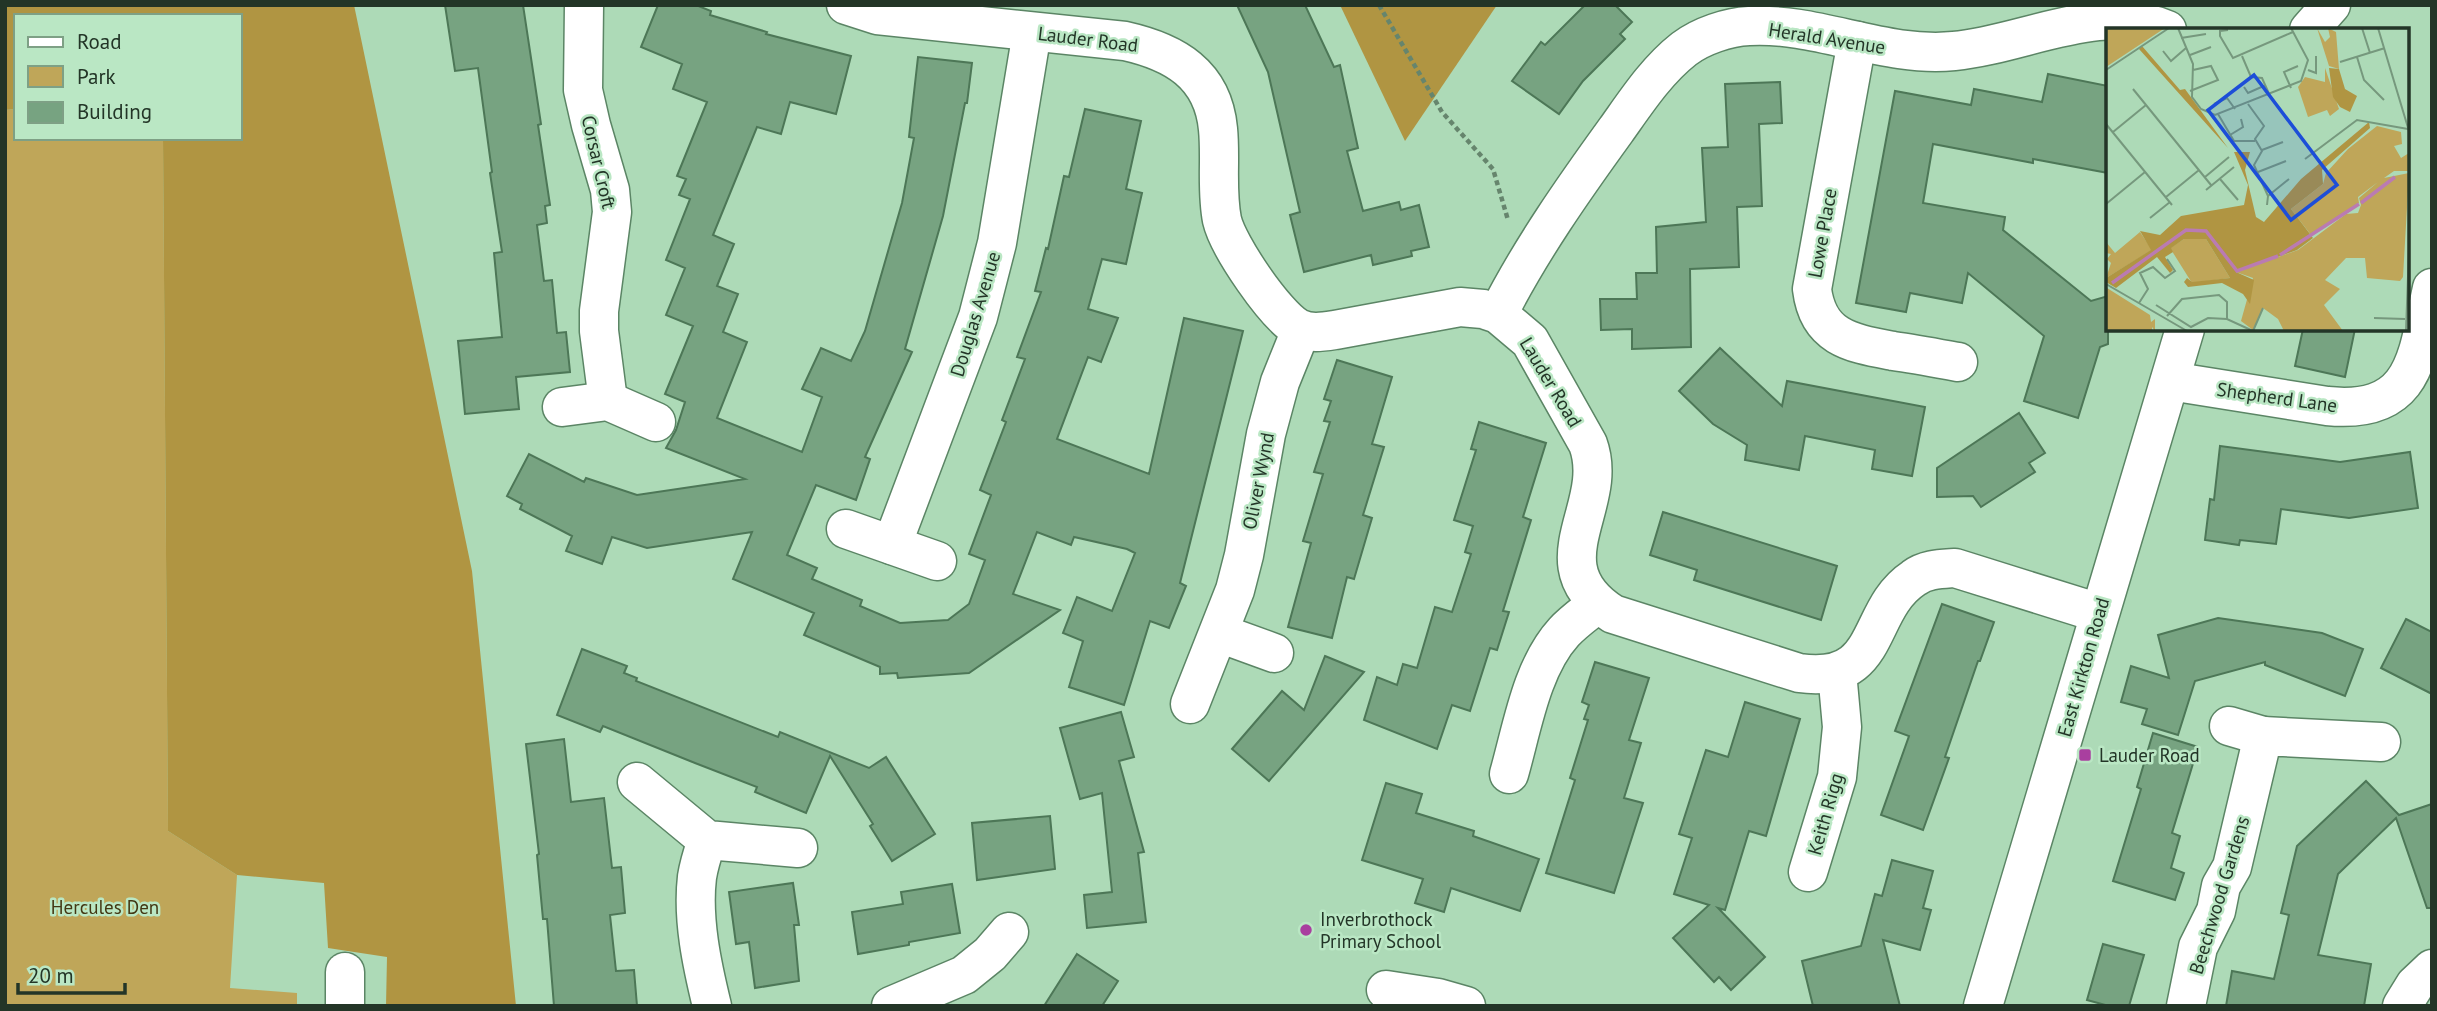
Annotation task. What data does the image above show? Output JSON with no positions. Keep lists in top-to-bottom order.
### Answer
{
  "streets": {
    "street": [
      "Herald Avenue",
      "Lauder Road",
      "Corsar Croft",
      "Lowe Place",
      "Douglas Avenue",
      "Shepherd Lane",
      "Oliver Wynd",
      "East Kirkton Road",
      "Keith Rigg",
      "Beechwood Gardens"
    ]
  },
  "crossings": [
    ["Herald Avenue", "Lauder Road"],
    ["Herald Avenue", "Lowe Place"],
    ["Lauder Road", "Douglas Avenue"],
    ["Lauder Road", "Oliver Wynd"],
    ["Shepherd Lane", "East Kirkton Road"]
  ],
  "parks": ["Hercules Den"],
  "places": {
    "transit": ["Lauder Road"],
    "other": ["Inverbrothock Primary School"]
  },
  "legend": ["Road", "Park", "Building"],
  "scale_bar": "20 m"
}
